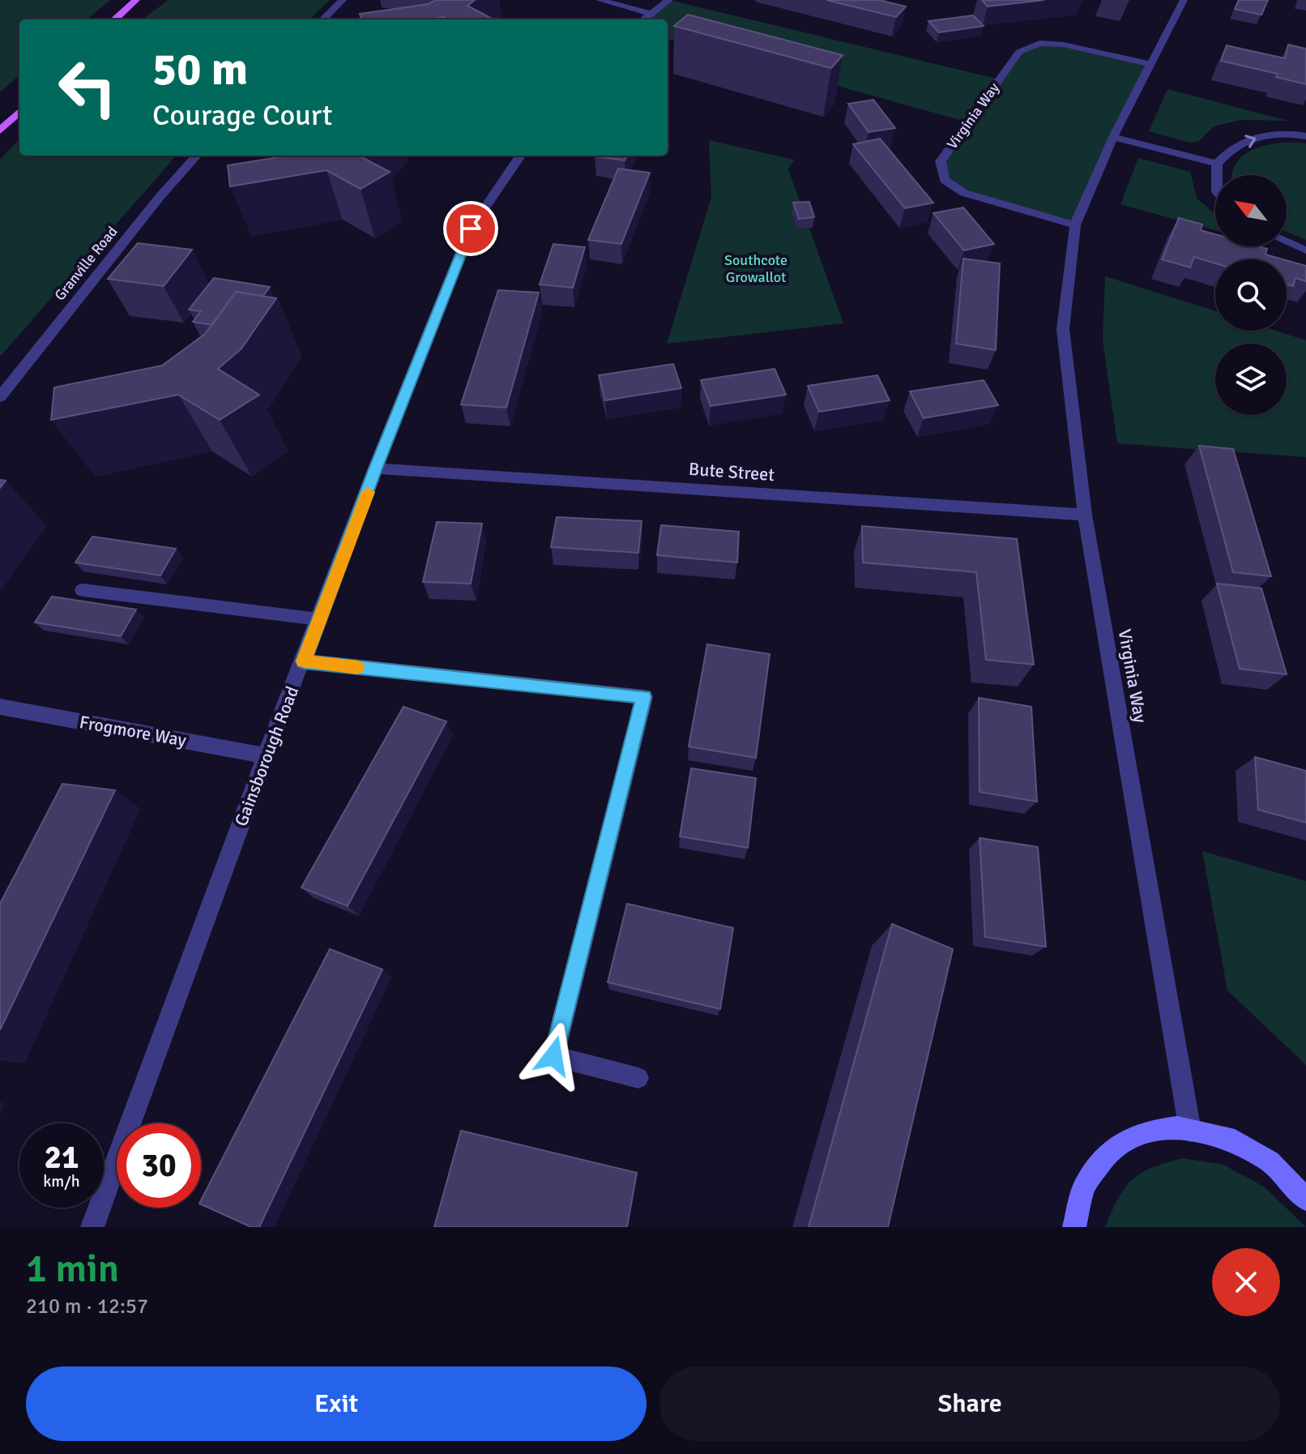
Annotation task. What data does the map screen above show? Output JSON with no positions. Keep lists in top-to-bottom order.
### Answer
{
  "streets": {
    "street": [
      "Virginia Way",
      "Granville Road",
      "Bute Street",
      "Frogmore Way",
      "Gainsborough Road"
    ]
  },
  "crossings": [
    ["Virginia Way", "Bute Street"],
    ["Bute Street", "Gainsborough Road"],
    ["Frogmore Way", "Gainsborough Road"]
  ],
  "parks": ["Southcote Growallot"],
  "north": "top left",
  "page": {
    "turn": ["50 m", "Courage Court"],
    "speed": "21 km/h",
    "limit": "30",
    "heading": ["1 min", "210 m · 12:57"],
    "buttons": ["Exit", "Share"]
  }
}
